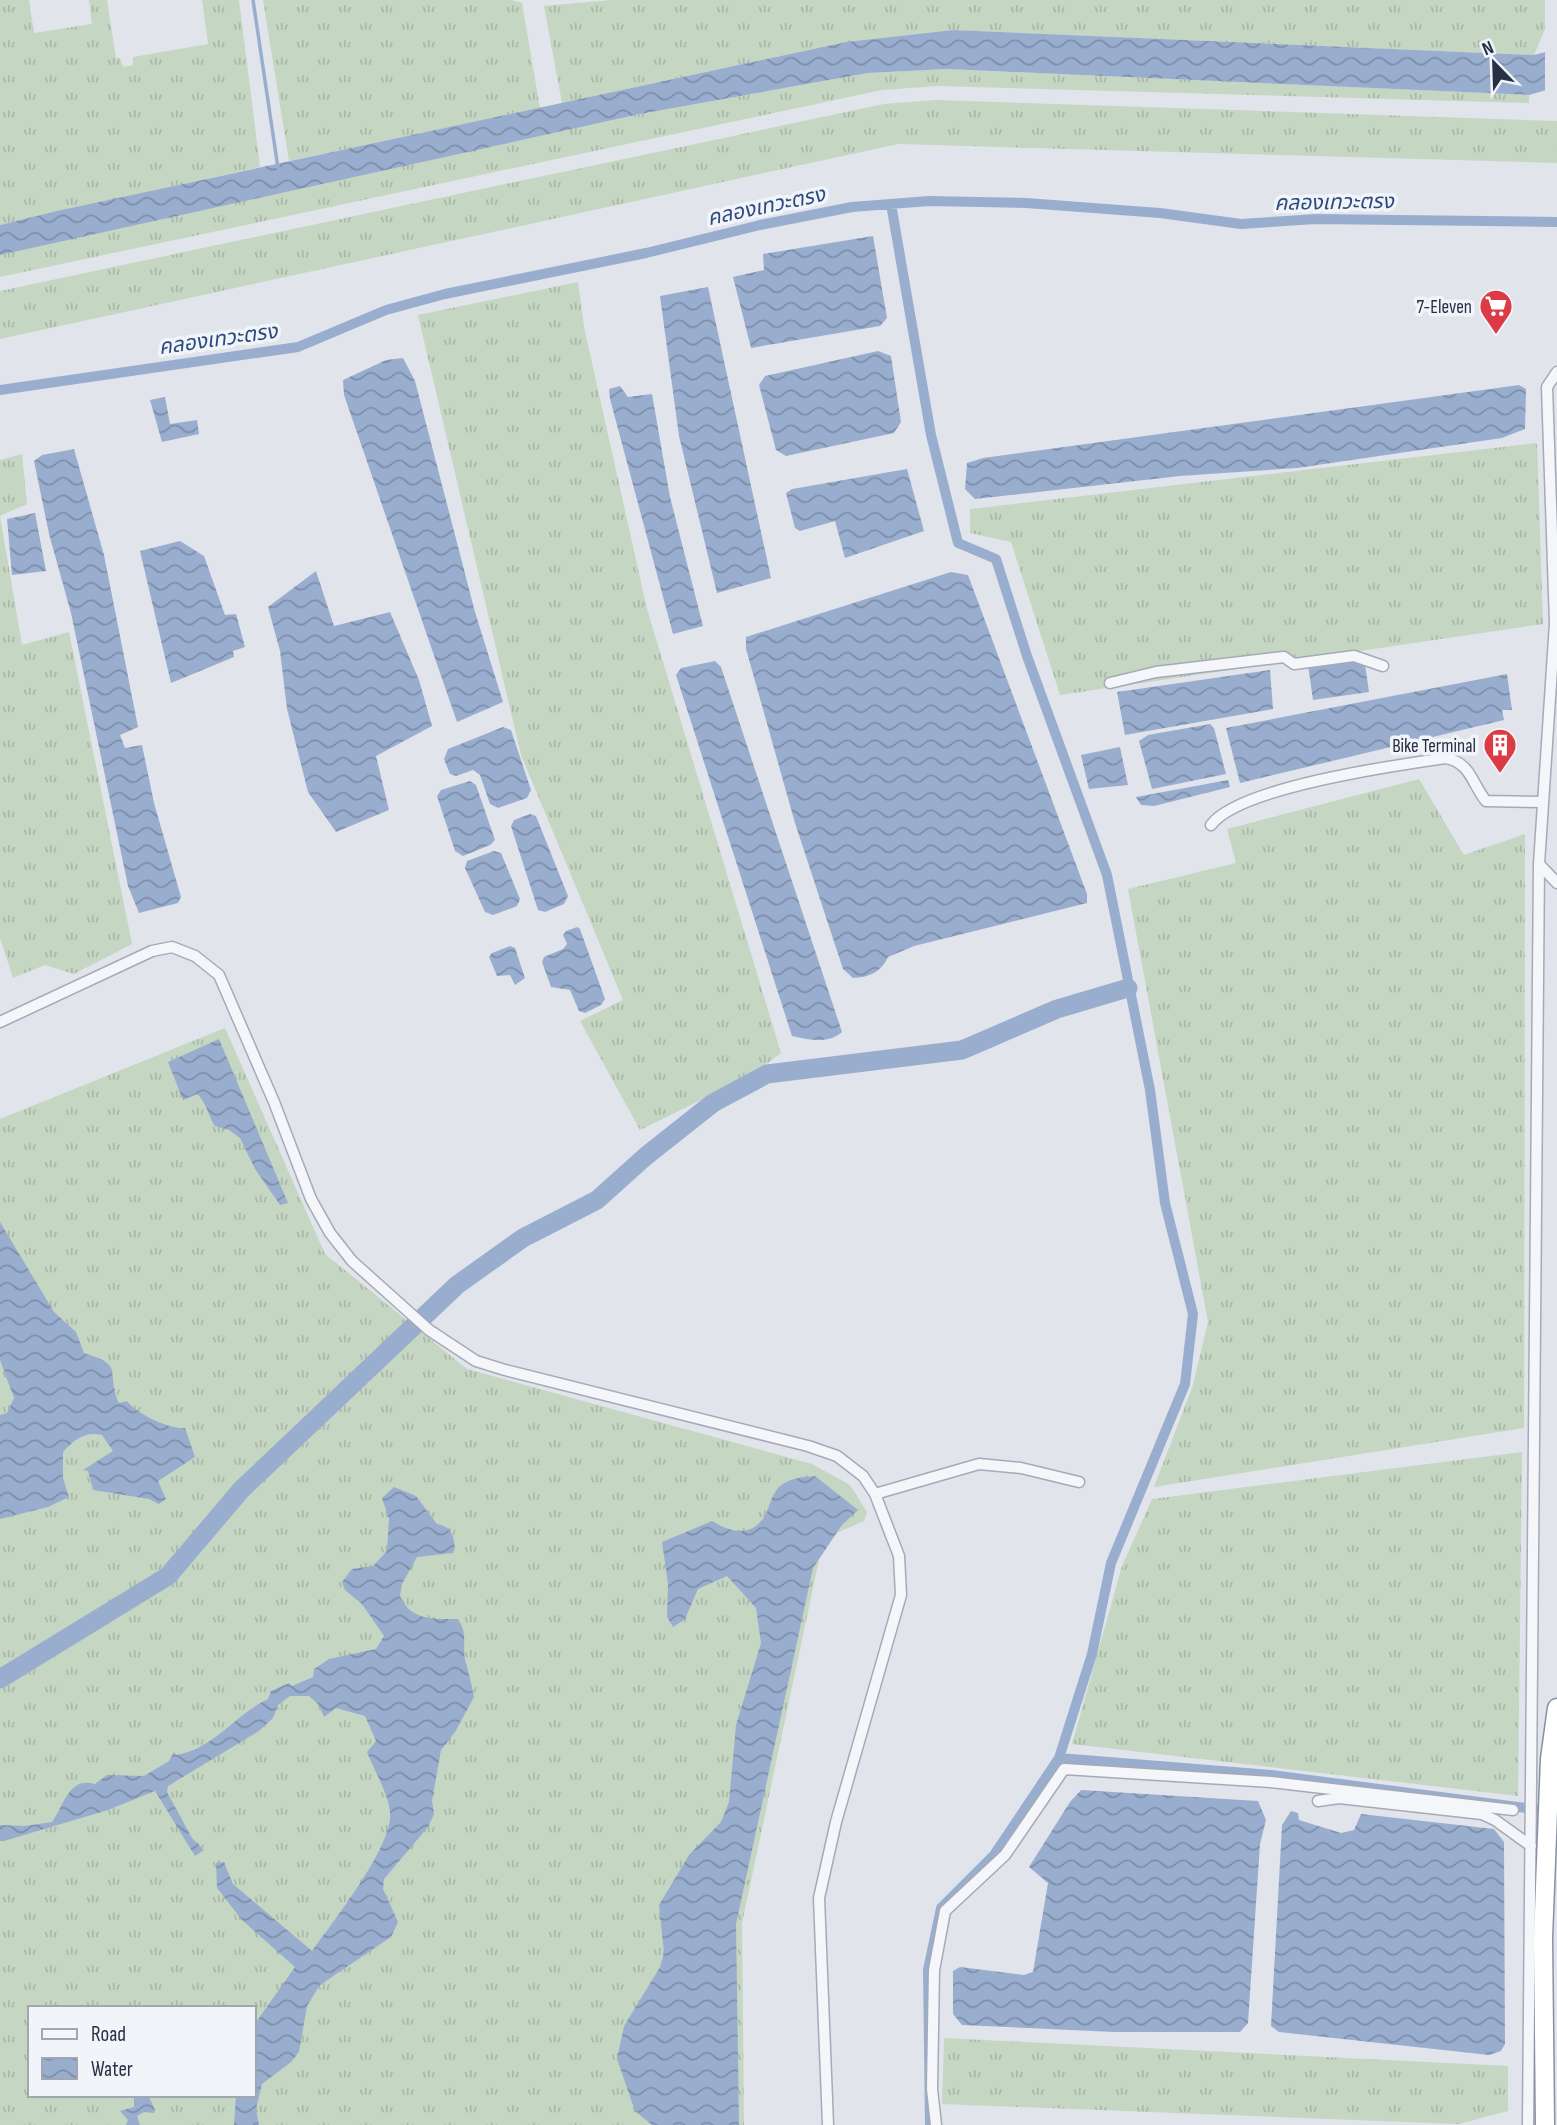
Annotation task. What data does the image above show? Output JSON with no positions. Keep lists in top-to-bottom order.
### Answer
{
  "water": ["คลองเทวะตรง"],
  "places": {
    "supermarket": ["7-Eleven"],
    "building": ["Bike Terminal"]
  },
  "legend": ["Road", "Water"],
  "north": "top left"
}
